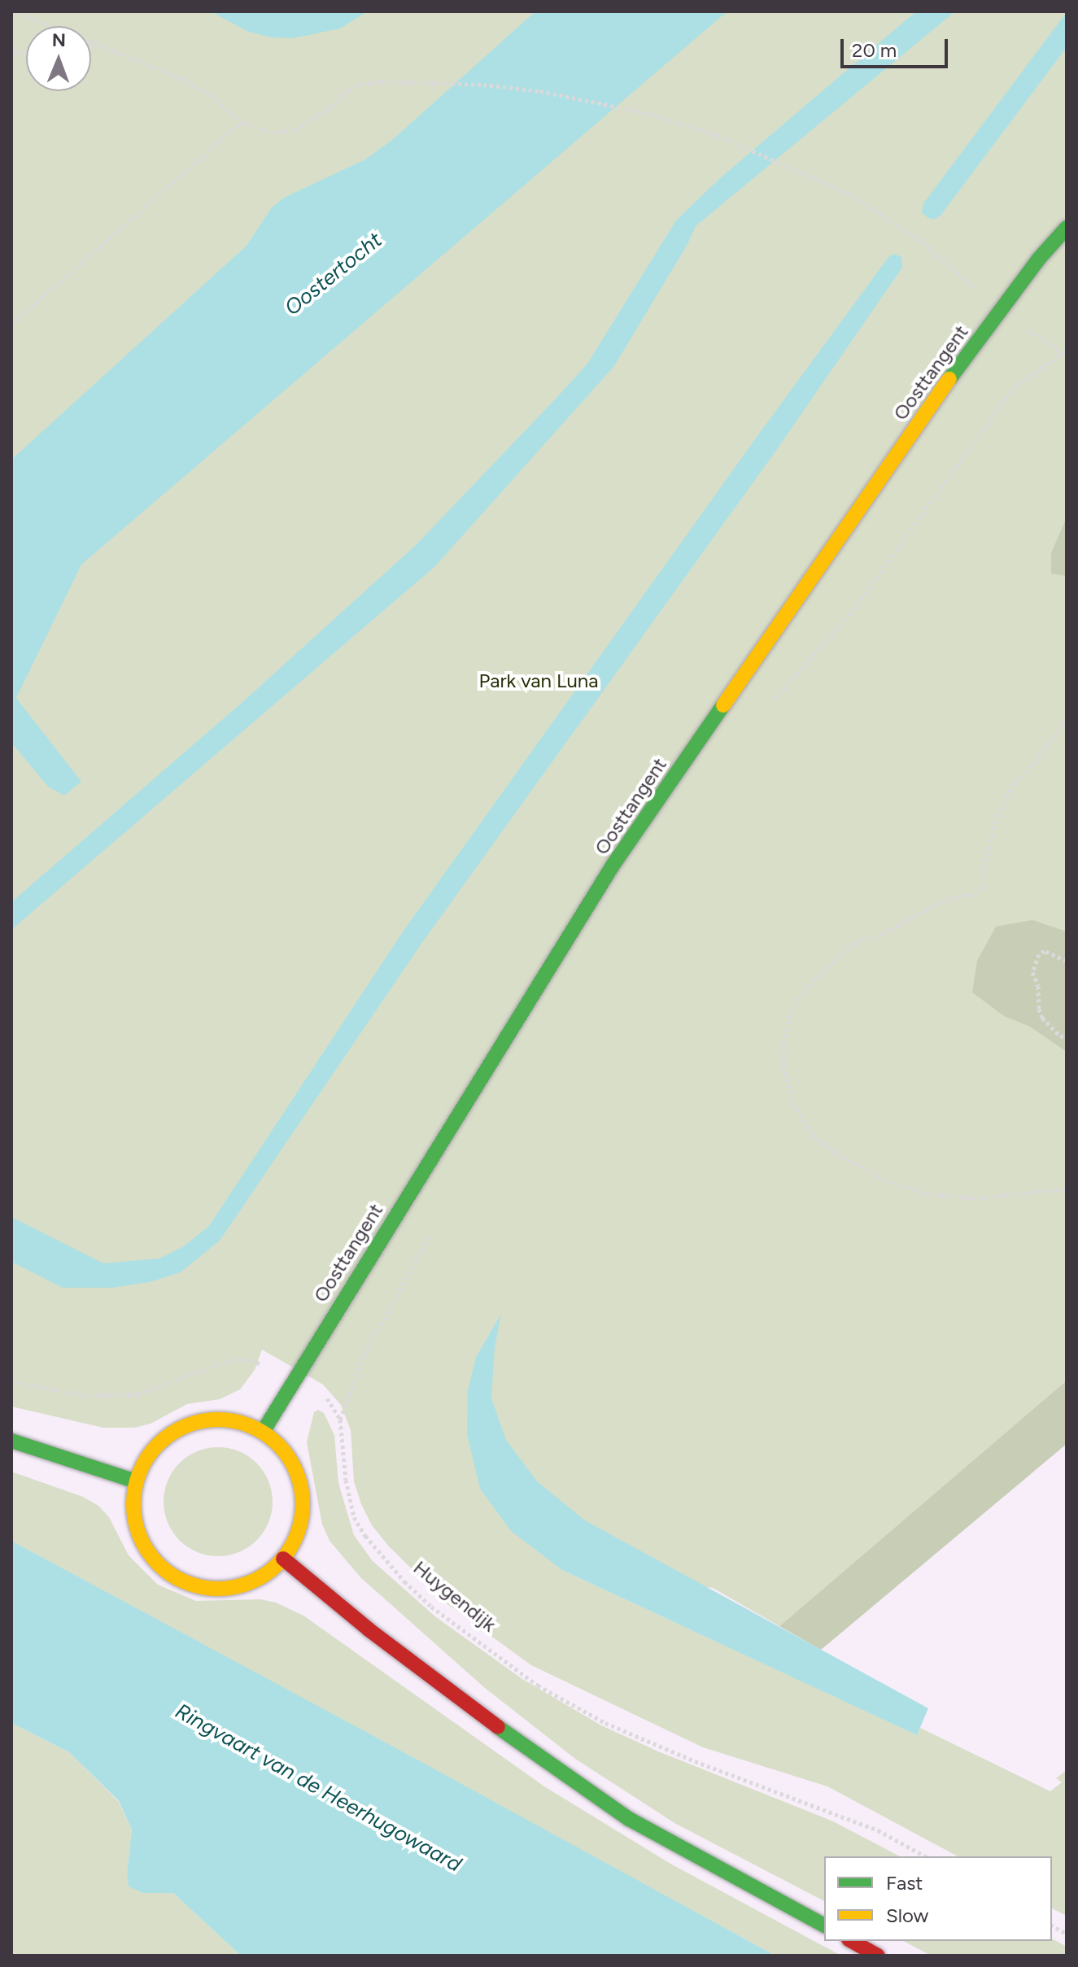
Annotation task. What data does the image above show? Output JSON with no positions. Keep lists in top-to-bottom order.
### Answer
{
  "streets": {
    "main road": ["Oosttangent"],
    "path": ["Huygendijk"]
  },
  "water": ["Oostertocht", "Ringvaart van de Heerhugowaard"],
  "parks": ["Park van Luna"],
  "legend": ["Fast", "Slow"],
  "scale_bar": "20 m",
  "north": "top"
}
